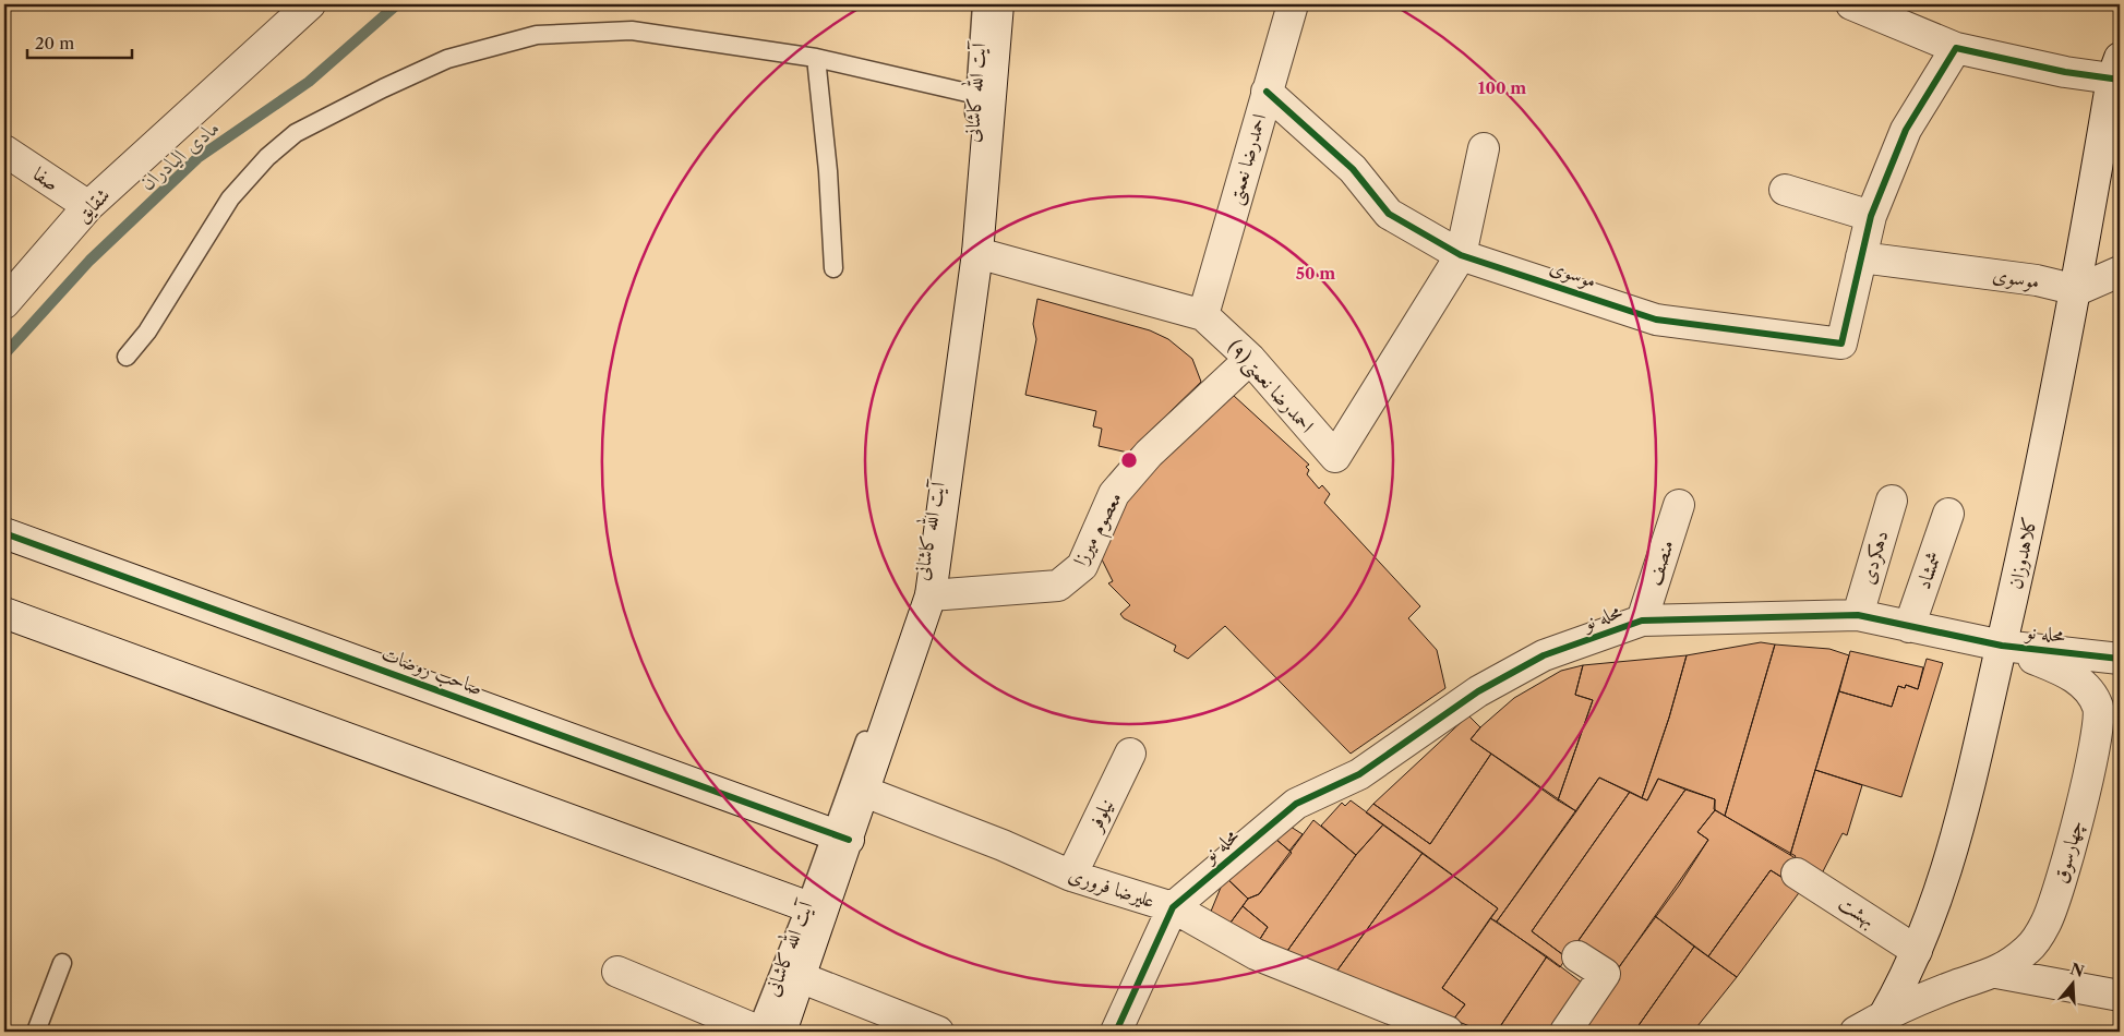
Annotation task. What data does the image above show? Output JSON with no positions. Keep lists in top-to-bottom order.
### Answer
{
  "streets": {
    "street": [
      "آیت الله کاشانی",
      "احمدرضا نعمتی",
      "صفا",
      "شقایق",
      "موسوی",
      "احمدرضا نعمتی(۹)",
      "معصوم میرزا",
      "کلاهدوزان",
      "دهکردی",
      "منصف",
      "شمشاد",
      "محله نو",
      "صاحب روضات",
      "نیلوفر",
      "چهارسوق",
      "علیرضا فروری",
      "بهشت"
    ]
  },
  "crossings": [
    ["آیت الله کاشانی", "احمدرضا نعمتی(۹)"],
    ["آیت الله کاشانی", "معصوم میرزا"],
    ["آیت الله کاشانی", "صاحب روضات"],
    ["آیت الله کاشانی", "علیرضا فروری"],
    ["احمدرضا نعمتی", "موسوی"],
    ["احمدرضا نعمتی", "احمدرضا نعمتی(۹)"],
    ["صفا", "شقایق"],
    ["موسوی", "احمدرضا نعمتی(۹)"],
    ["موسوی", "کلاهدوزان"],
    ["احمدرضا نعمتی(۹)", "معصوم میرزا"],
    ["کلاهدوزان", "محله نو"],
    ["کلاهدوزان", "چهارسوق"],
    ["کلاهدوزان", "بهشت"],
    ["دهکردی", "محله نو"],
    ["منصف", "محله نو"],
    ["شمشاد", "محله نو"],
    ["محله نو", "چهارسوق"],
    ["محله نو", "علیرضا فروری"],
    ["نیلوفر", "علیرضا فروری"]
  ],
  "water": ["مادی الیادران"],
  "scale_bar": "20 m",
  "north": "top",
  "rings": ["100 m", "50 m"]
}
